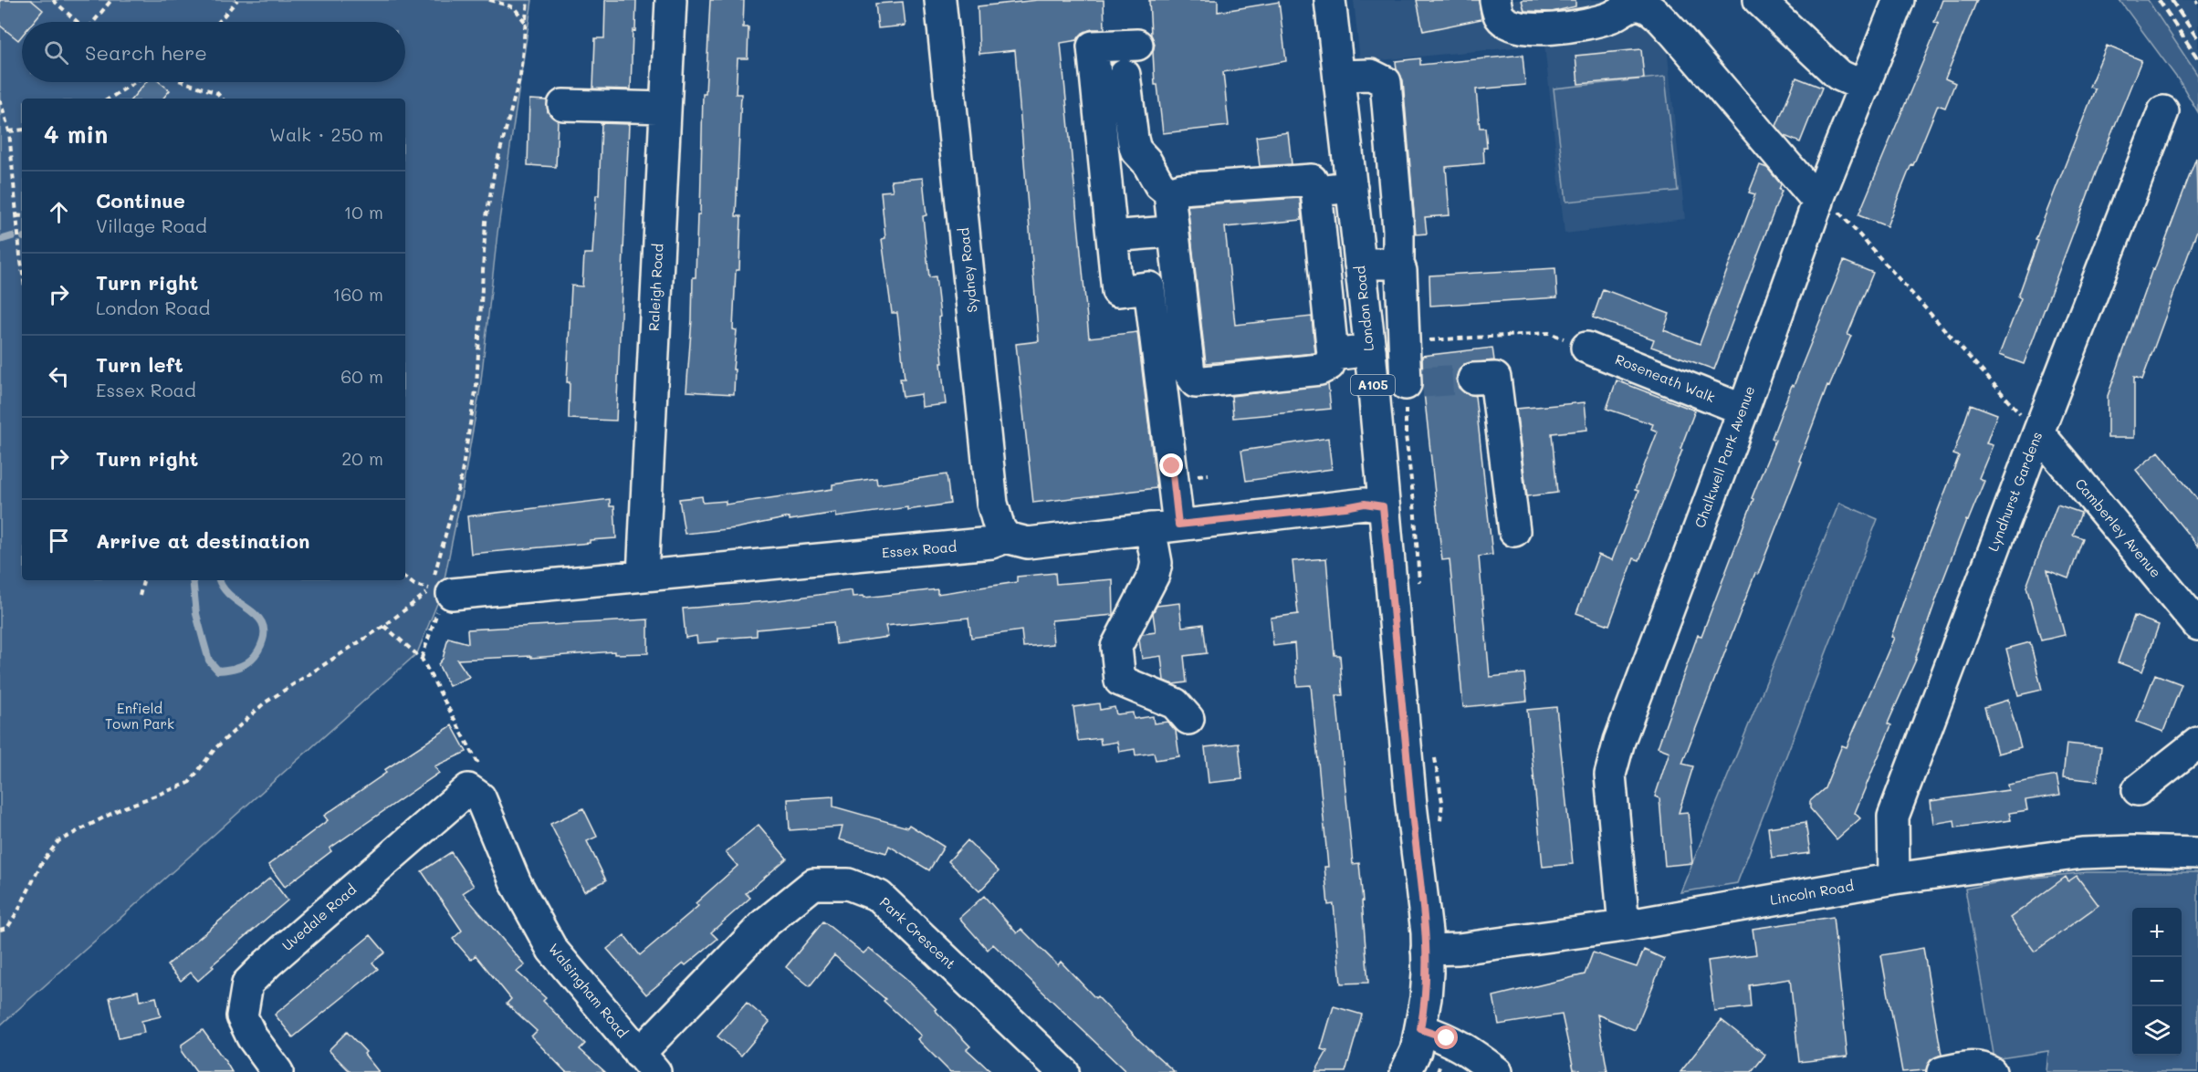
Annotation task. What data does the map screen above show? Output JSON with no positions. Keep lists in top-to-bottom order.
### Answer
{
  "streets": {
    "street": [
      "Sydney Road",
      "Raleigh Road",
      "London Road",
      "Roseneath Walk",
      "A105",
      "Chalkwell Park Avenue",
      "Lyndhurst Gardens",
      "Camberley Avenue",
      "Essex Road",
      "Lincoln Road",
      "Uvedale Road",
      "Park Crescent",
      "Walsingham Road"
    ]
  },
  "crossings": [
    ["Sydney Road", "Essex Road"],
    ["Raleigh Road", "Essex Road"],
    ["London Road", "Essex Road"],
    ["London Road", "Lincoln Road"],
    ["Roseneath Walk", "Chalkwell Park Avenue"],
    ["Chalkwell Park Avenue", "Lincoln Road"],
    ["Lyndhurst Gardens", "Camberley Avenue"],
    ["Lyndhurst Gardens", "Lincoln Road"],
    ["Uvedale Road", "Walsingham Road"],
    ["Park Crescent", "Walsingham Road"]
  ],
  "parks": ["Enfield Town Park"],
  "page": {
    "search": "Search here",
    "heading": ["4 min", "Walk · 250 m"],
    "list": [
      ["Continue", "Village Road", "10 m"],
      ["Turn right", "London Road", "160 m"],
      ["Turn left", "Essex Road", "60 m"],
      ["Turn right", "20 m"],
      "Arrive at destination"
    ],
    "map_buttons": ["+", "−"]
  }
}
